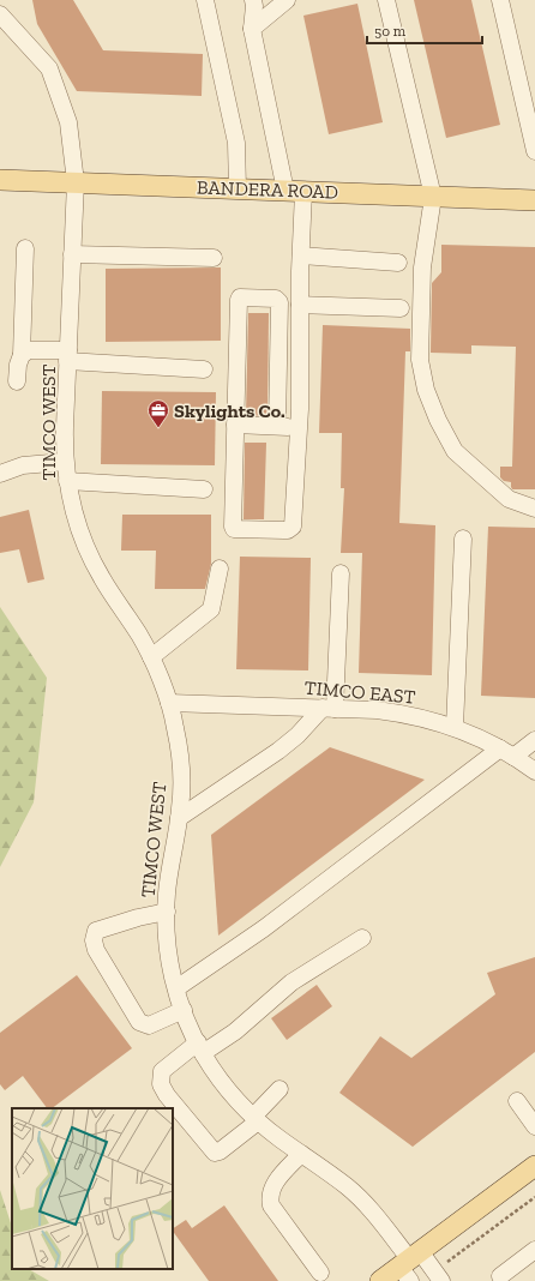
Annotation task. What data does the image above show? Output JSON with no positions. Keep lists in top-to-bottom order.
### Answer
{
  "streets": {
    "main road": ["BANDERA ROAD"],
    "street": ["TIMCO WEST", "TIMCO EAST"]
  },
  "crossings": [
    ["BANDERA ROAD", "TIMCO WEST"],
    ["TIMCO WEST", "TIMCO EAST"]
  ],
  "places": {
    "office": ["Skylights Co."]
  },
  "scale_bar": "50 m"
}
